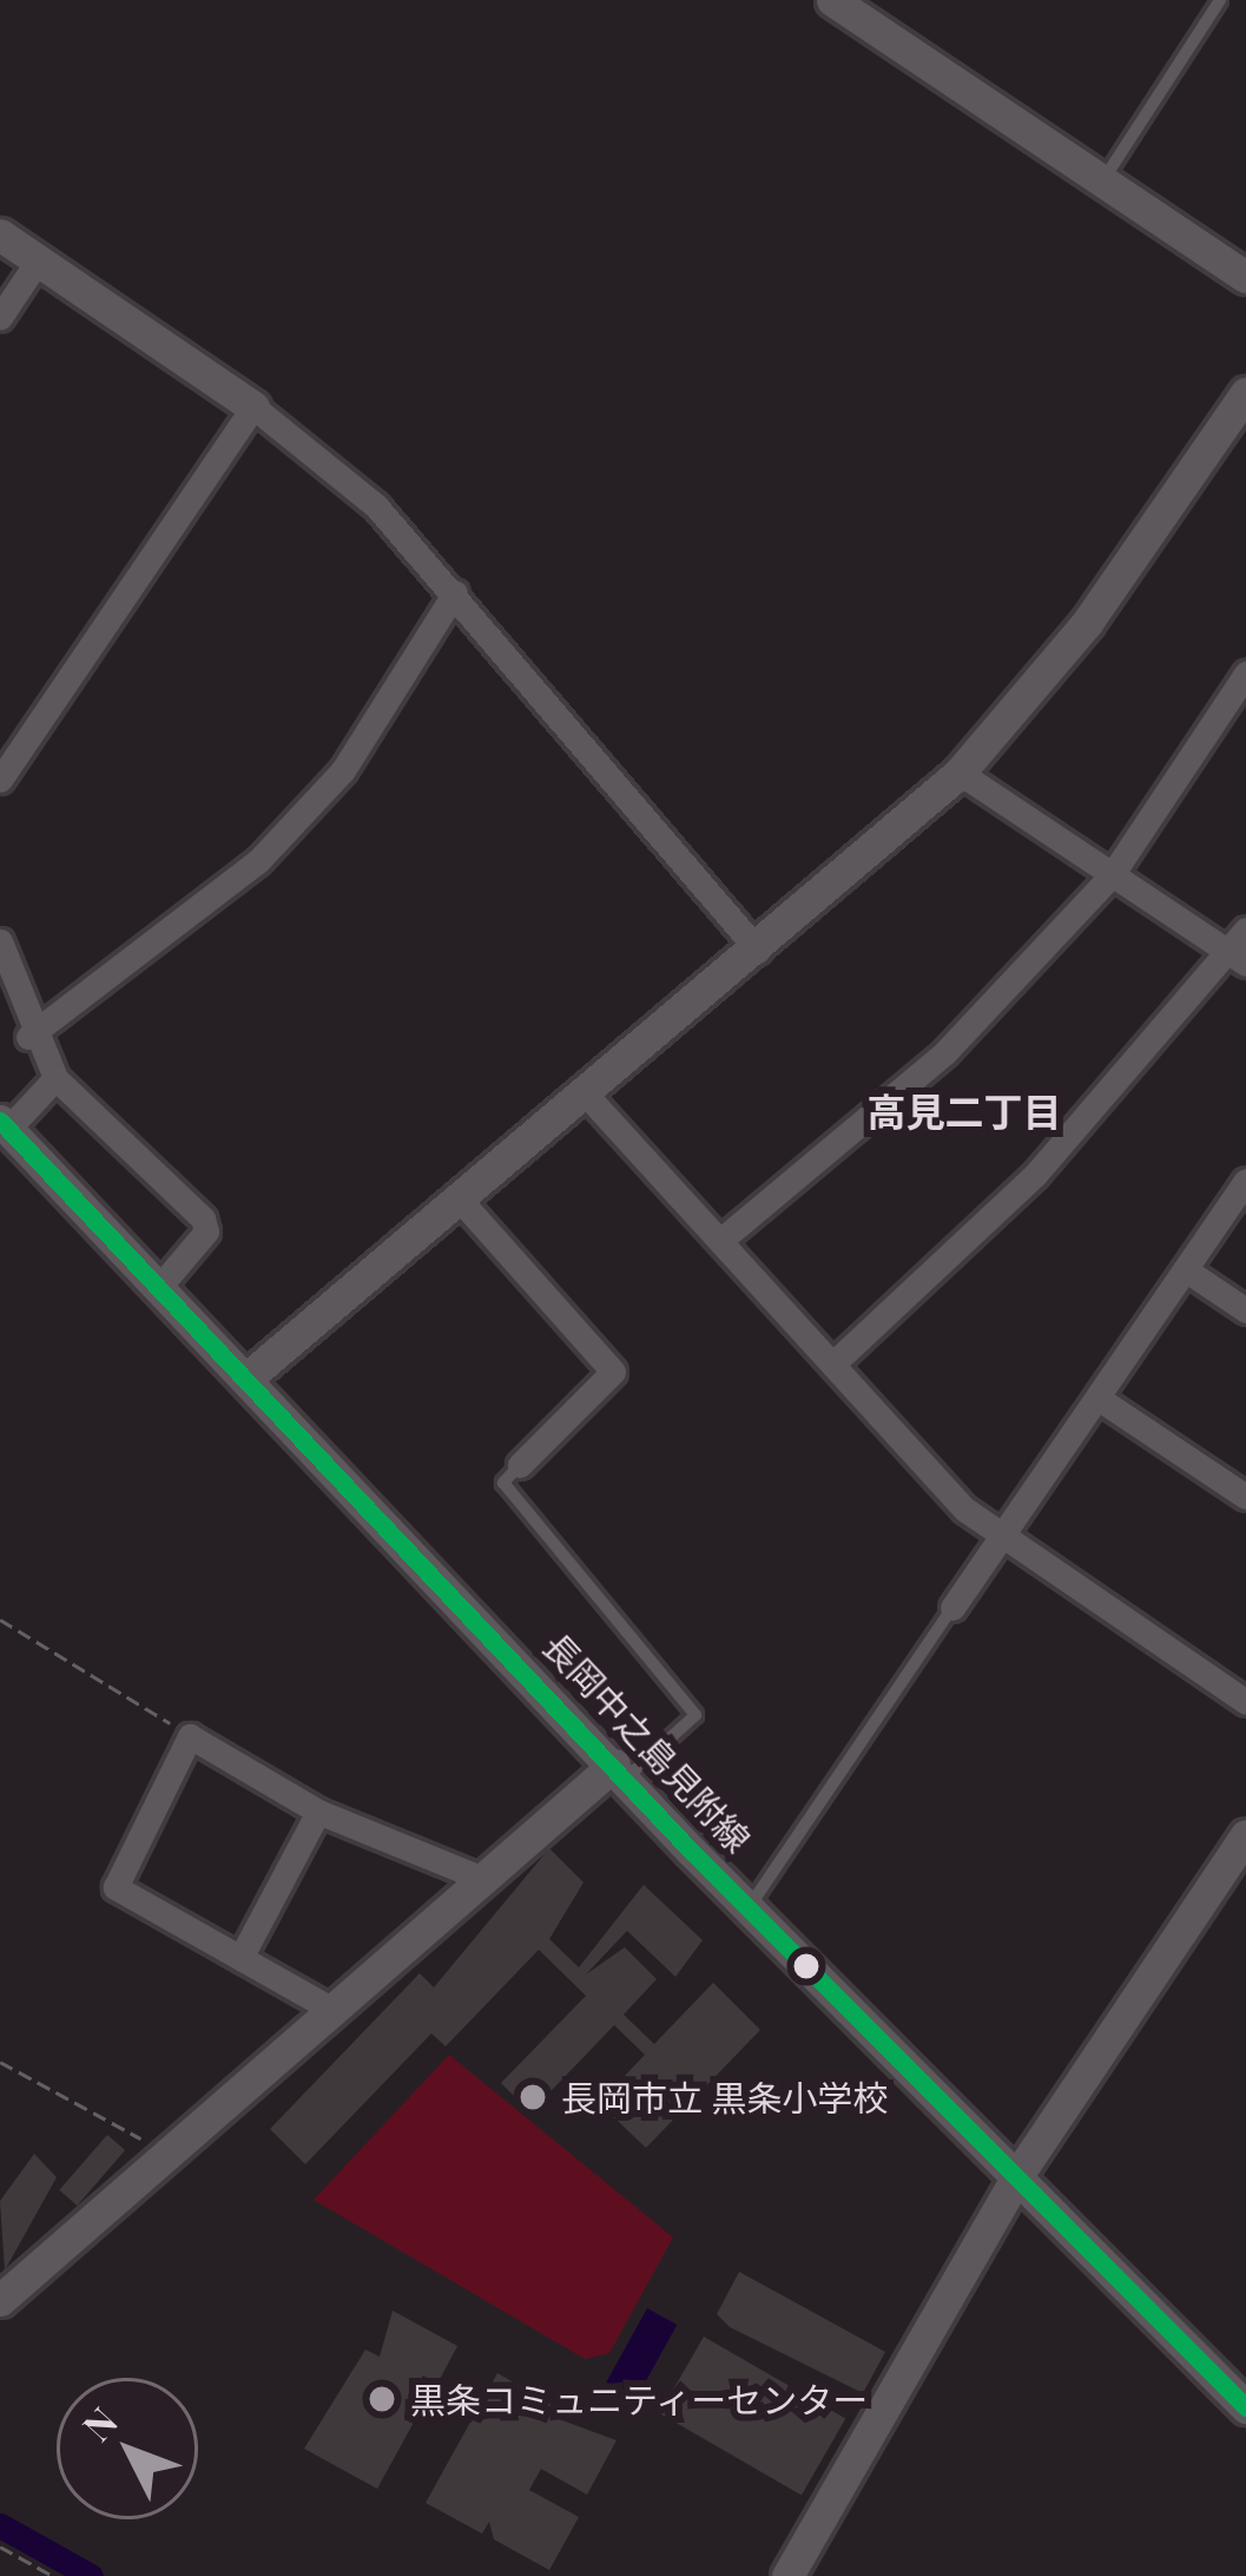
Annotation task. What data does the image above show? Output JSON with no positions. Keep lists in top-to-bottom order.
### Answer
{
  "streets": {
    "street": ["長岡中之島見附線"]
  },
  "districts": ["高見二丁目"],
  "places": ["長岡市立 黒条小学校", "黒条コミュニティーセンター"],
  "north": "top left"
}
